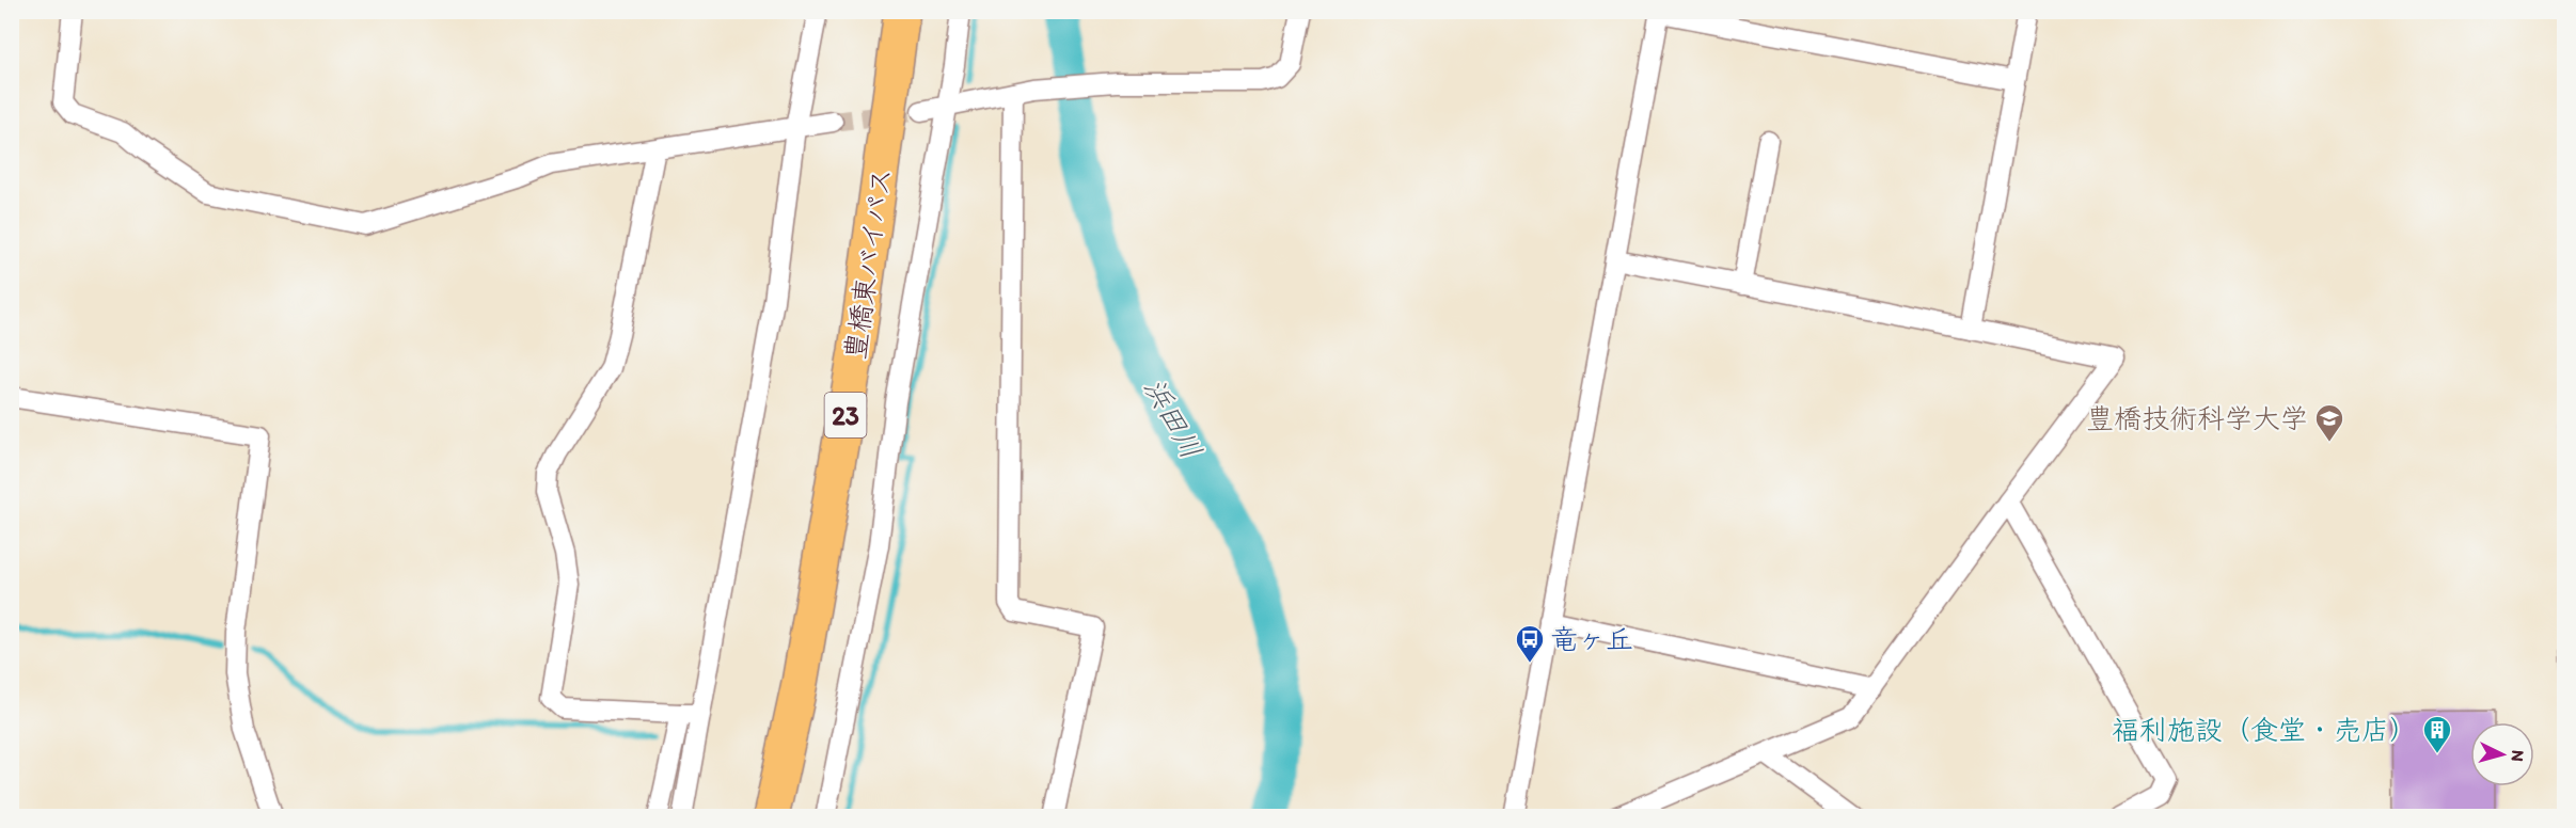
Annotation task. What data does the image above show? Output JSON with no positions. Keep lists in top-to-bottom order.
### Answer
{
  "streets": {
    "highway": ["豊橋東バイパス", "23"]
  },
  "water": ["浜田川"],
  "places": {
    "school or university": ["豊橋技術科学大学"],
    "bus stop": ["竜ヶ丘"],
    "building": ["福利施設（食堂・売店）"]
  },
  "north": "right"
}
